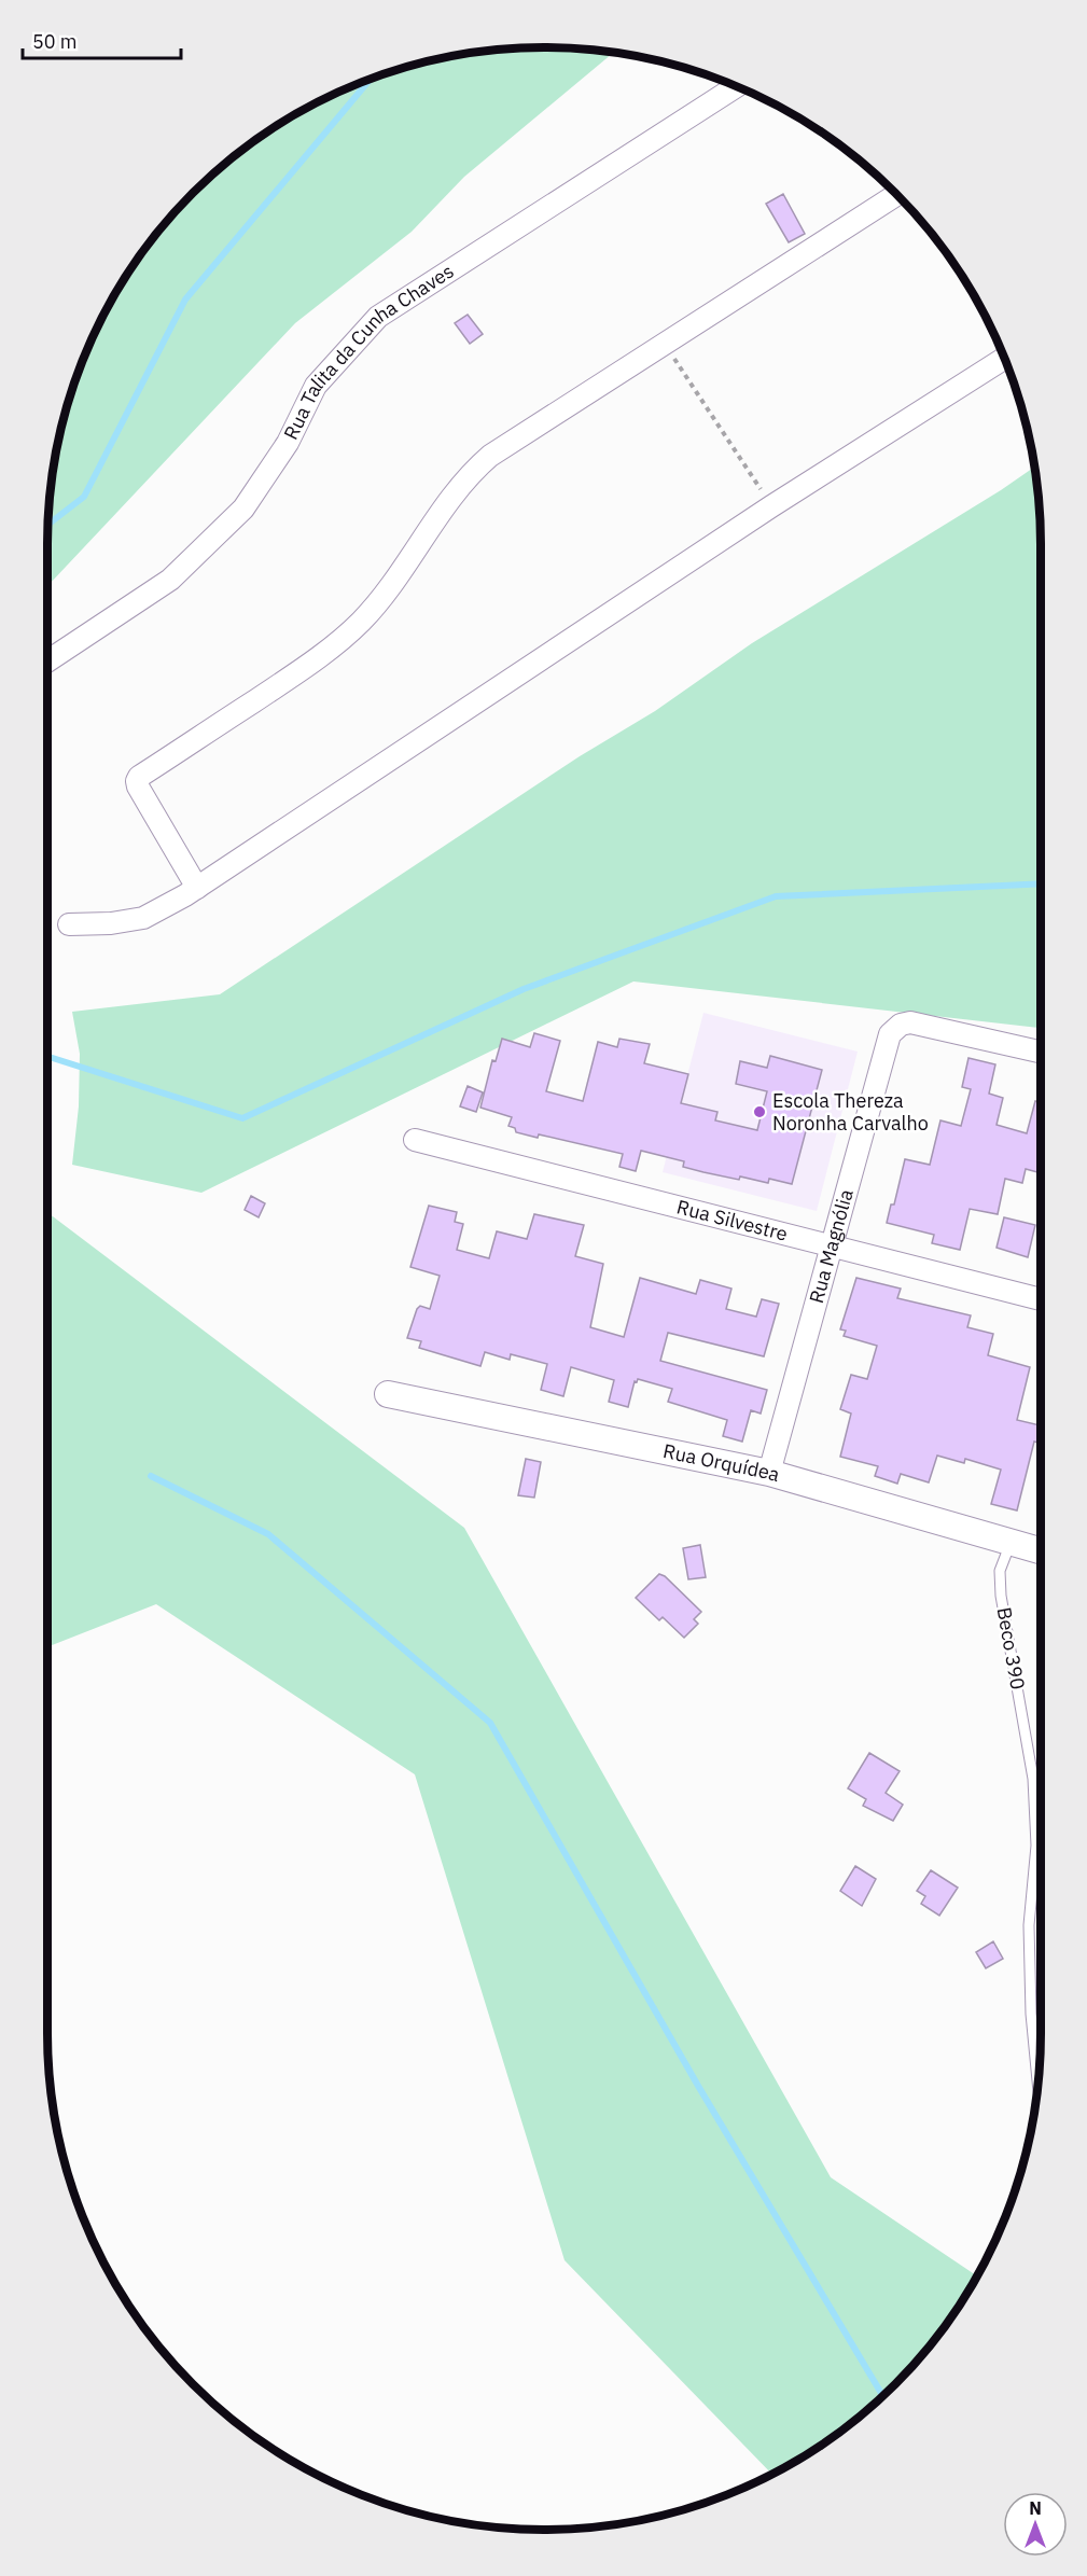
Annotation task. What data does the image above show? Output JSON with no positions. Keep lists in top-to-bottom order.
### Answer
{
  "streets": {
    "street": [
      "Rua Talita da Cunha Chaves",
      "Rua Silvestre",
      "Rua Magnólia",
      "Rua Orquídea"
    ],
    "lane": ["Beco 390"]
  },
  "crossings": [
    ["Rua Silvestre", "Rua Magnólia"],
    ["Rua Magnólia", "Rua Orquídea"],
    ["Rua Orquídea", "Beco 390"]
  ],
  "places": ["Escola Thereza Noronha Carvalho"],
  "scale_bar": "50 m",
  "north": "top"
}
